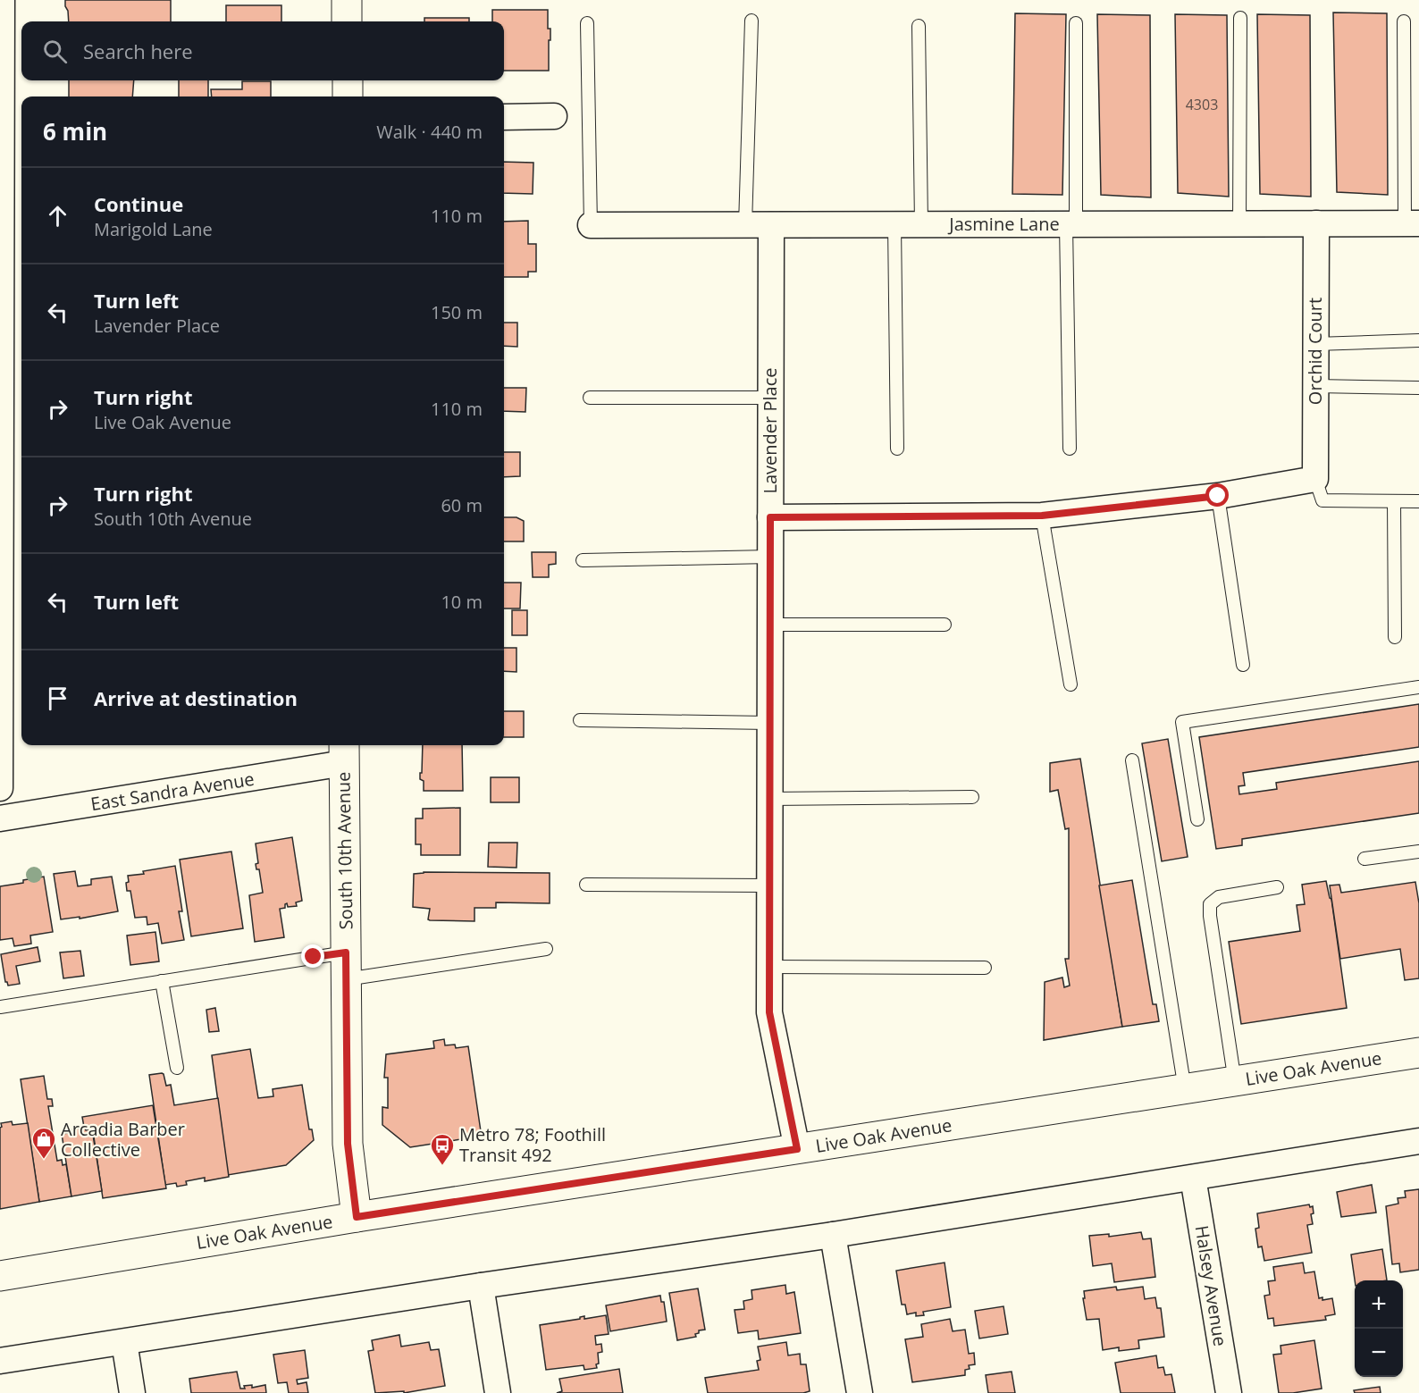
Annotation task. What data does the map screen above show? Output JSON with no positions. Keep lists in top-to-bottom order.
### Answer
{
  "streets": {
    "main road": ["South 10th Avenue", "Live Oak Avenue"],
    "street": [
      "Jasmine Lane",
      "Orchid Court",
      "Lavender Place",
      "East Sandra Avenue",
      "Halsey Avenue"
    ]
  },
  "crossings": [
    ["Jasmine Lane", "Orchid Court"],
    ["Jasmine Lane", "Lavender Place"],
    ["Lavender Place", "Live Oak Avenue"],
    ["East Sandra Avenue", "South 10th Avenue"],
    ["South 10th Avenue", "Live Oak Avenue"]
  ],
  "places": {
    "shop": ["Arcadia Barber Collective"],
    "bus stop": ["Metro 78; Foothill Transit 492"]
  },
  "house_numbers": ["4303"],
  "page": {
    "search": "Search here",
    "heading": ["6 min", "Walk · 440 m"],
    "list": [
      ["Continue", "Marigold Lane", "110 m"],
      ["Turn left", "Lavender Place", "150 m"],
      ["Turn right", "Live Oak Avenue", "110 m"],
      ["Turn right", "South 10th Avenue", "60 m"],
      ["Turn left", "10 m"],
      "Arrive at destination"
    ],
    "map_buttons": ["+", "−"]
  }
}
